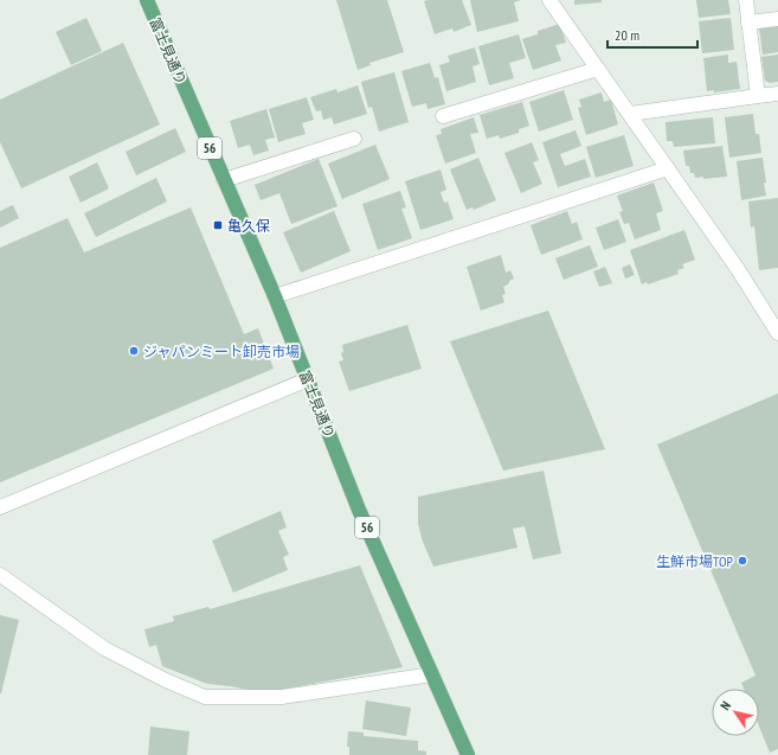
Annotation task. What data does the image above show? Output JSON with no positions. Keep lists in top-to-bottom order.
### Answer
{
  "streets": {
    "main road": ["富士見通り", "56"]
  },
  "places": {
    "transit": ["亀久保"],
    "other": ["ジャパンミート卸売市場", "生鮮市場TOP"]
  },
  "scale_bar": "20 m",
  "north": "top left"
}
